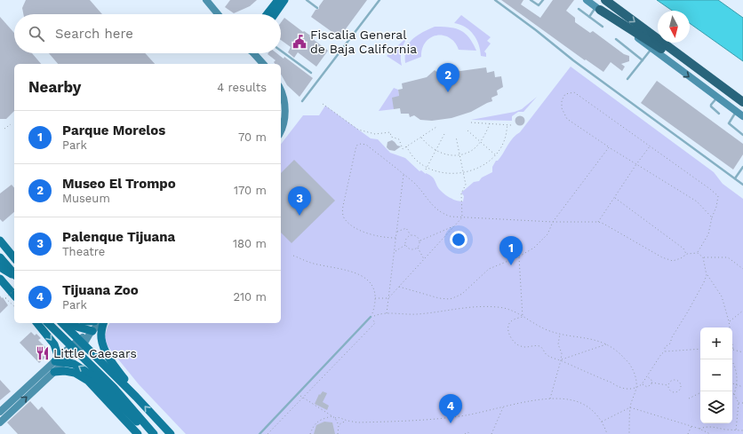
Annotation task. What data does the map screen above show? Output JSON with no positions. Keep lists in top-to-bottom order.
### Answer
{
  "places": {
    "public building": ["Fiscalia General de Baja California"],
    "restaurant": ["Little Caesars"]
  },
  "north": "bottom",
  "page": {
    "search": "Search here",
    "pins": [
      "2",
      "3",
      "1",
      "4"
    ],
    "heading": ["Nearby", "4 results"],
    "list": [
      {
        "mark": "1",
        "name": "Parque Morelos",
        "note": "Park",
        "value": "70 m"
      },
      {
        "mark": "2",
        "name": "Museo El Trompo",
        "note": "Museum",
        "value": "170 m"
      },
      {
        "mark": "3",
        "name": "Palenque Tijuana",
        "note": "Theatre",
        "value": "180 m"
      },
      {
        "mark": "4",
        "name": "Tijuana Zoo",
        "note": "Park",
        "value": "210 m"
      }
    ],
    "map_buttons": ["+", "−"]
  }
}
